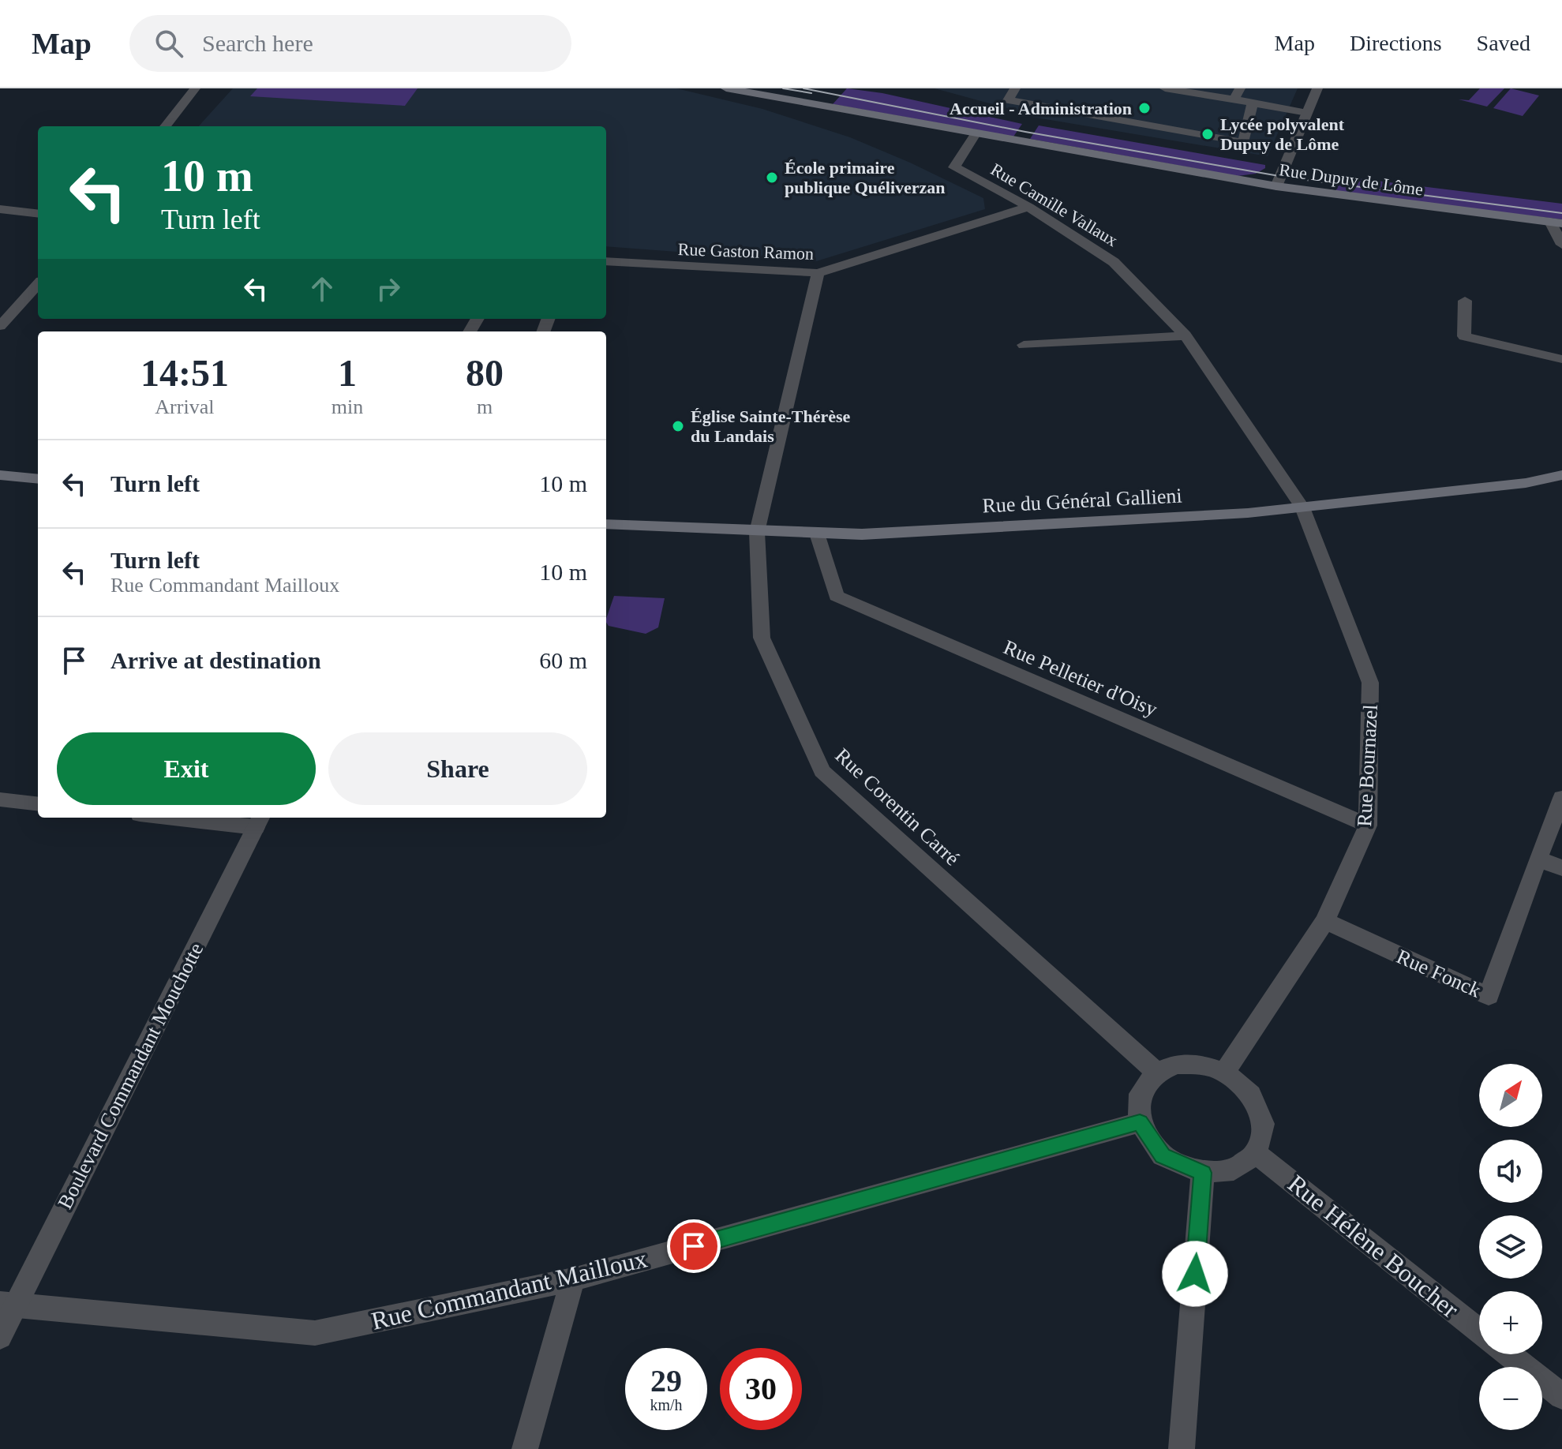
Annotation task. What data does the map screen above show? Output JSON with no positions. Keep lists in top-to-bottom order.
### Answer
{
  "streets": {
    "main road": ["Rue Dupuy de Lôme", "Rue du Général Gallieni"],
    "street": [
      "Rue Camille Vallaux",
      "Rue Gaston Ramon",
      "Rue Pelletier d'Oisy",
      "Rue Bournazel",
      "Rue Corentin Carré",
      "Rue Fonck",
      "Boulevard Commandant Mouchotte",
      "Rue Hélène Boucher",
      "Rue Commandant Mailloux"
    ]
  },
  "crossings": [
    ["Rue Dupuy de Lôme", "Rue Camille Vallaux"],
    ["Rue Camille Vallaux", "Rue Gaston Ramon"],
    ["Rue Camille Vallaux", "Rue du Général Gallieni"],
    ["Rue Camille Vallaux", "Rue Bournazel"],
    ["Rue Gaston Ramon", "Rue Corentin Carré"],
    ["Rue du Général Gallieni", "Rue Pelletier d'Oisy"],
    ["Rue du Général Gallieni", "Rue Bournazel"],
    ["Rue du Général Gallieni", "Rue Corentin Carré"],
    ["Rue Pelletier d'Oisy", "Rue Bournazel"],
    ["Rue Bournazel", "Rue Corentin Carré"],
    ["Rue Bournazel", "Rue Fonck"],
    ["Rue Bournazel", "Rue Hélène Boucher"],
    ["Rue Bournazel", "Rue Commandant Mailloux"],
    ["Rue Corentin Carré", "Rue Hélène Boucher"],
    ["Rue Corentin Carré", "Rue Commandant Mailloux"],
    ["Boulevard Commandant Mouchotte", "Rue Commandant Mailloux"],
    ["Rue Hélène Boucher", "Rue Commandant Mailloux"]
  ],
  "places": [
    "Accueil - Administration",
    "Lycée polyvalent Dupuy de Lôme",
    "École primaire publique Quéliverzan",
    "Église Sainte-Thérèse du Landais"
  ],
  "north": "top right",
  "page": {
    "header": "Map",
    "search": "Search here",
    "nav": ["Map", "Directions", "Saved"],
    "turn": ["10 m", "Turn left"],
    "eta": [
      "14:51",
      "Arrival",
      "1",
      "min",
      "80",
      "m"
    ],
    "list": [
      {
        "name": "Turn left",
        "value": "10 m"
      },
      {
        "name": "Turn left",
        "note": "Rue Commandant Mailloux",
        "value": "10 m"
      },
      {
        "name": "Arrive at destination",
        "value": "60 m"
      }
    ],
    "buttons": ["Exit", "Share"],
    "map_buttons": ["+", "−"],
    "speed": "29 km/h",
    "limit": "30"
  }
}
